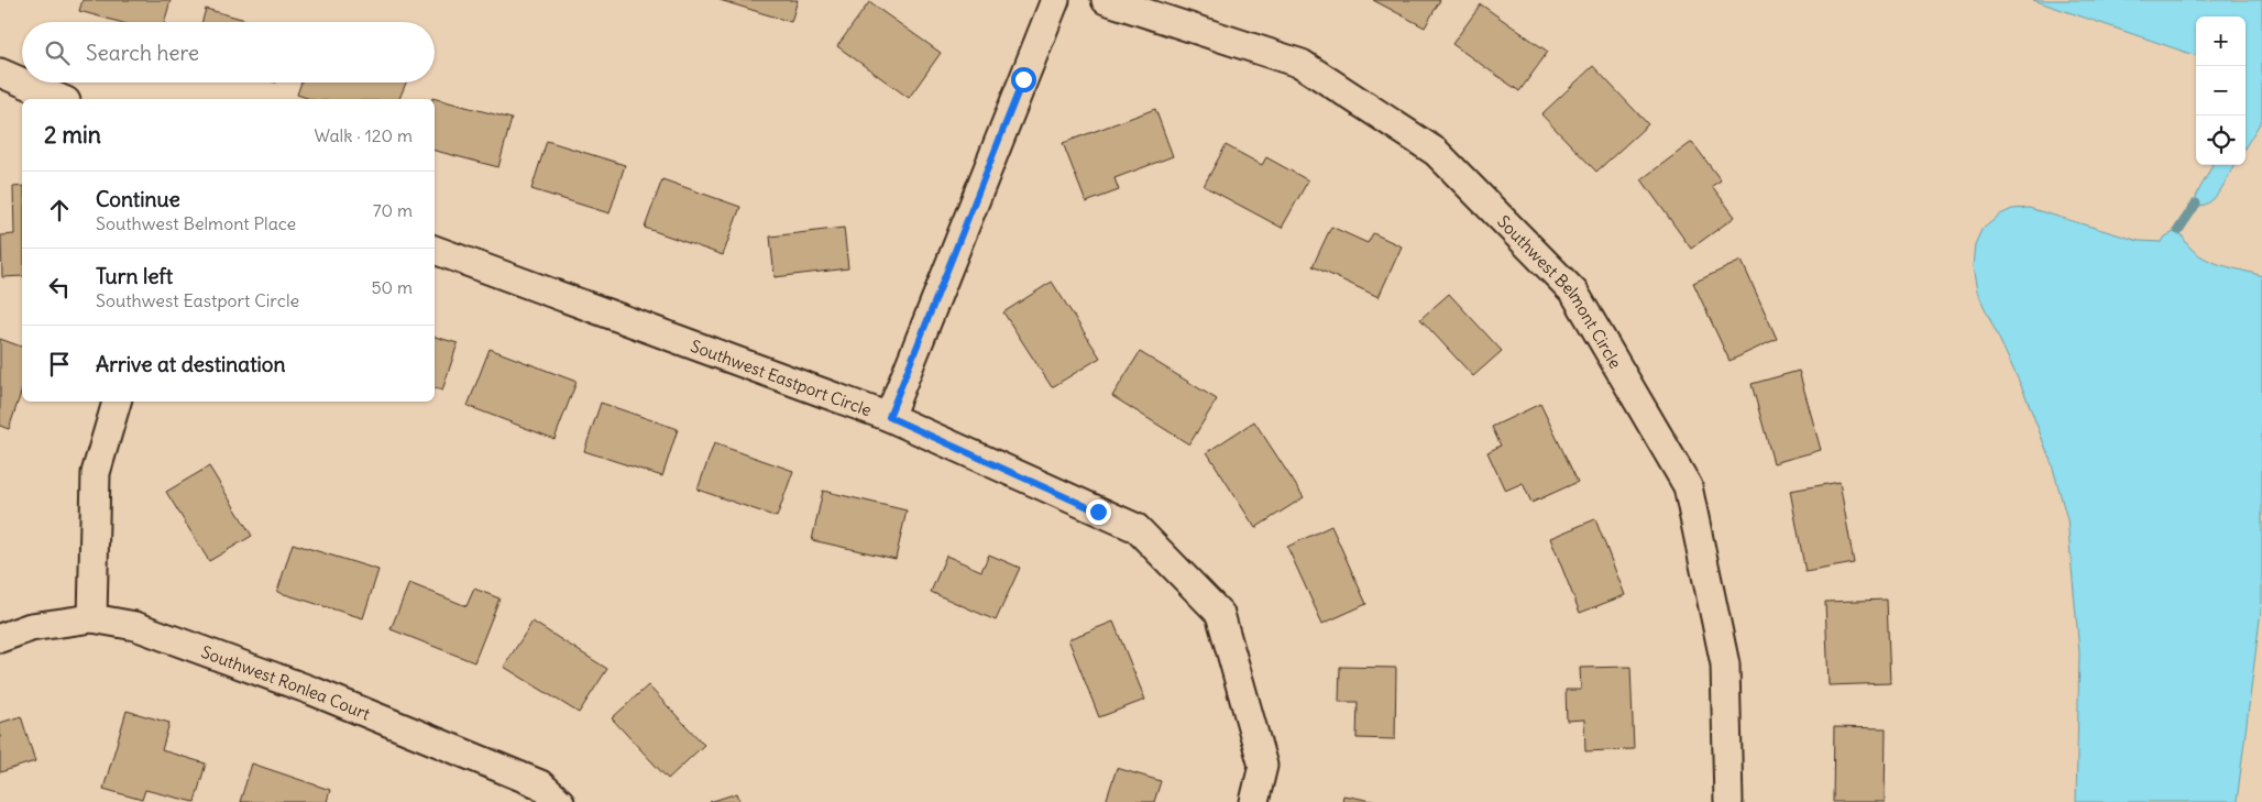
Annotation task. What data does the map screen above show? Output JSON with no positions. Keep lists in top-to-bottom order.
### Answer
{
  "streets": {
    "street": ["Southwest Belmont Circle", "Southwest Eastport Circle", "Southwest Ronlea Court"]
  },
  "page": {
    "map_buttons": ["+", "−"],
    "search": "Search here",
    "heading": ["2 min", "Walk · 120 m"],
    "list": [
      ["Continue", "Southwest Belmont Place", "70 m"],
      ["Turn left", "Southwest Eastport Circle", "50 m"],
      "Arrive at destination"
    ]
  }
}
